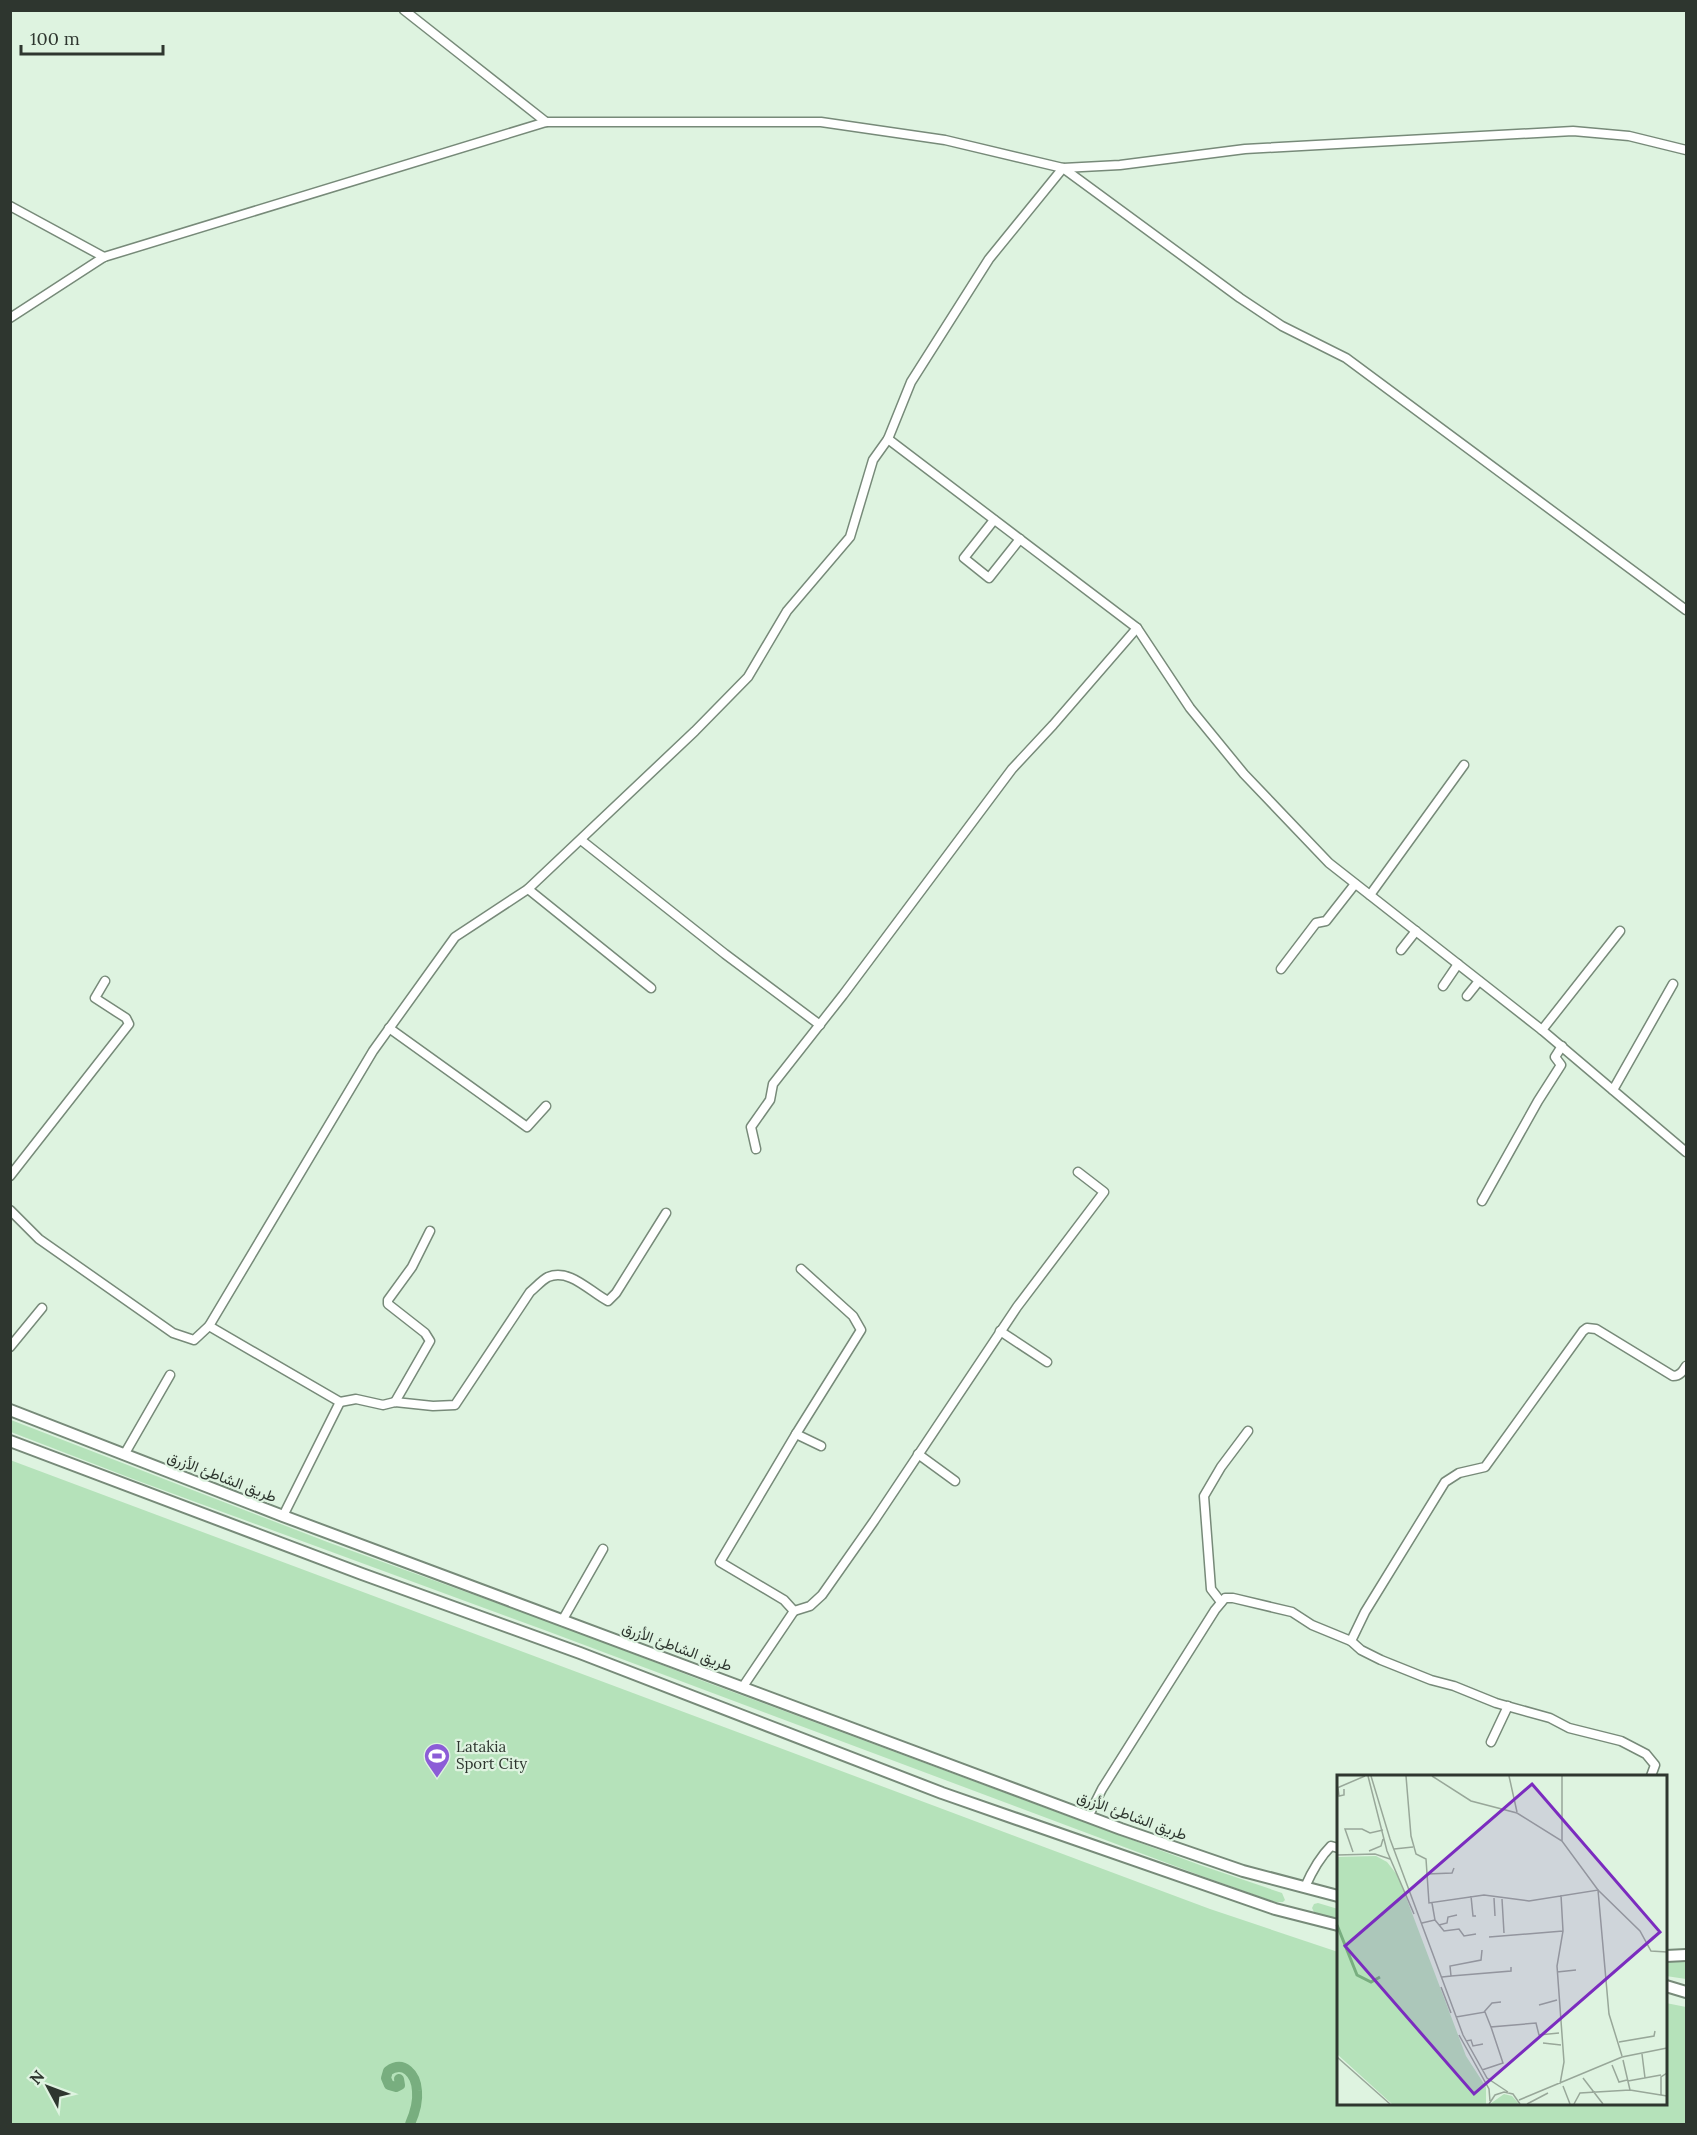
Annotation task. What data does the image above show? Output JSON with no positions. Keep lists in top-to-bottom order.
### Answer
{
  "streets": {
    "main road": ["طريق الشاطئ الأزرق"]
  },
  "places": {
    "sports": ["Latakia Sport City"]
  },
  "scale_bar": "100 m",
  "north": "top left"
}
